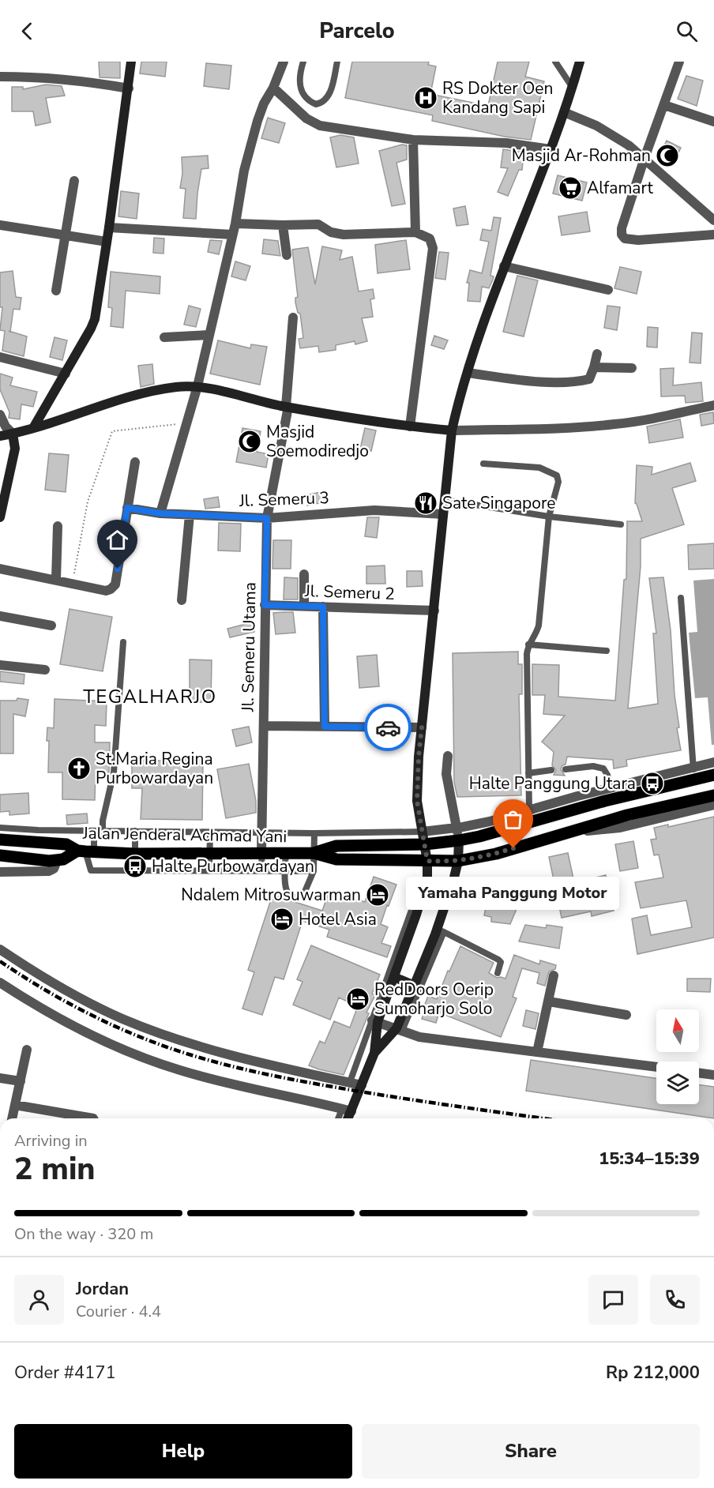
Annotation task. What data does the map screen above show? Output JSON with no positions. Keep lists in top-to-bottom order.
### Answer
{
  "streets": {
    "main road": ["Jalan Jenderal Achmad Yani"],
    "street": ["Jl. Semeru 3", "Jl. Semeru 2", "Jl. Semeru Utama"]
  },
  "crossings": [
    ["Jl. Semeru 3", "Jl. Semeru Utama"],
    ["Jl. Semeru 2", "Jl. Semeru Utama"],
    ["Jl. Semeru Utama", "Jalan Jenderal Achmad Yani"]
  ],
  "districts": ["TEGALHARJO"],
  "places": {
    "hospital": ["RS Dokter Oen Kandang Sapi"],
    "mosque": ["Masjid Ar-Rohman", "Masjid Soemodiredjo"],
    "supermarket": ["Alfamart"],
    "restaurant": ["Sate Singapore"],
    "church": ["St.Maria Regina Purbowardayan"],
    "bus stop": ["Halte Panggung Utara", "Halte Purbowardayan"],
    "other": ["Yamaha Panggung Motor"],
    "hotel": ["Ndalem Mitrosuwarman", "Hotel Asia", "RedDoors Oerip Sumoharjo Solo"]
  },
  "north": "top",
  "page": {
    "header": "Parcelo",
    "bubble": "Yamaha Panggung Motor",
    "heading": ["2 min", "Arriving in", "15:34–15:39"],
    "panel": [
      "Jordan",
      "Courier · 4.4",
      "Order #4171",
      "Rp 212,000"
    ],
    "bar": "On the way · 320 m",
    "buttons": ["Help", "Share"]
  }
}
